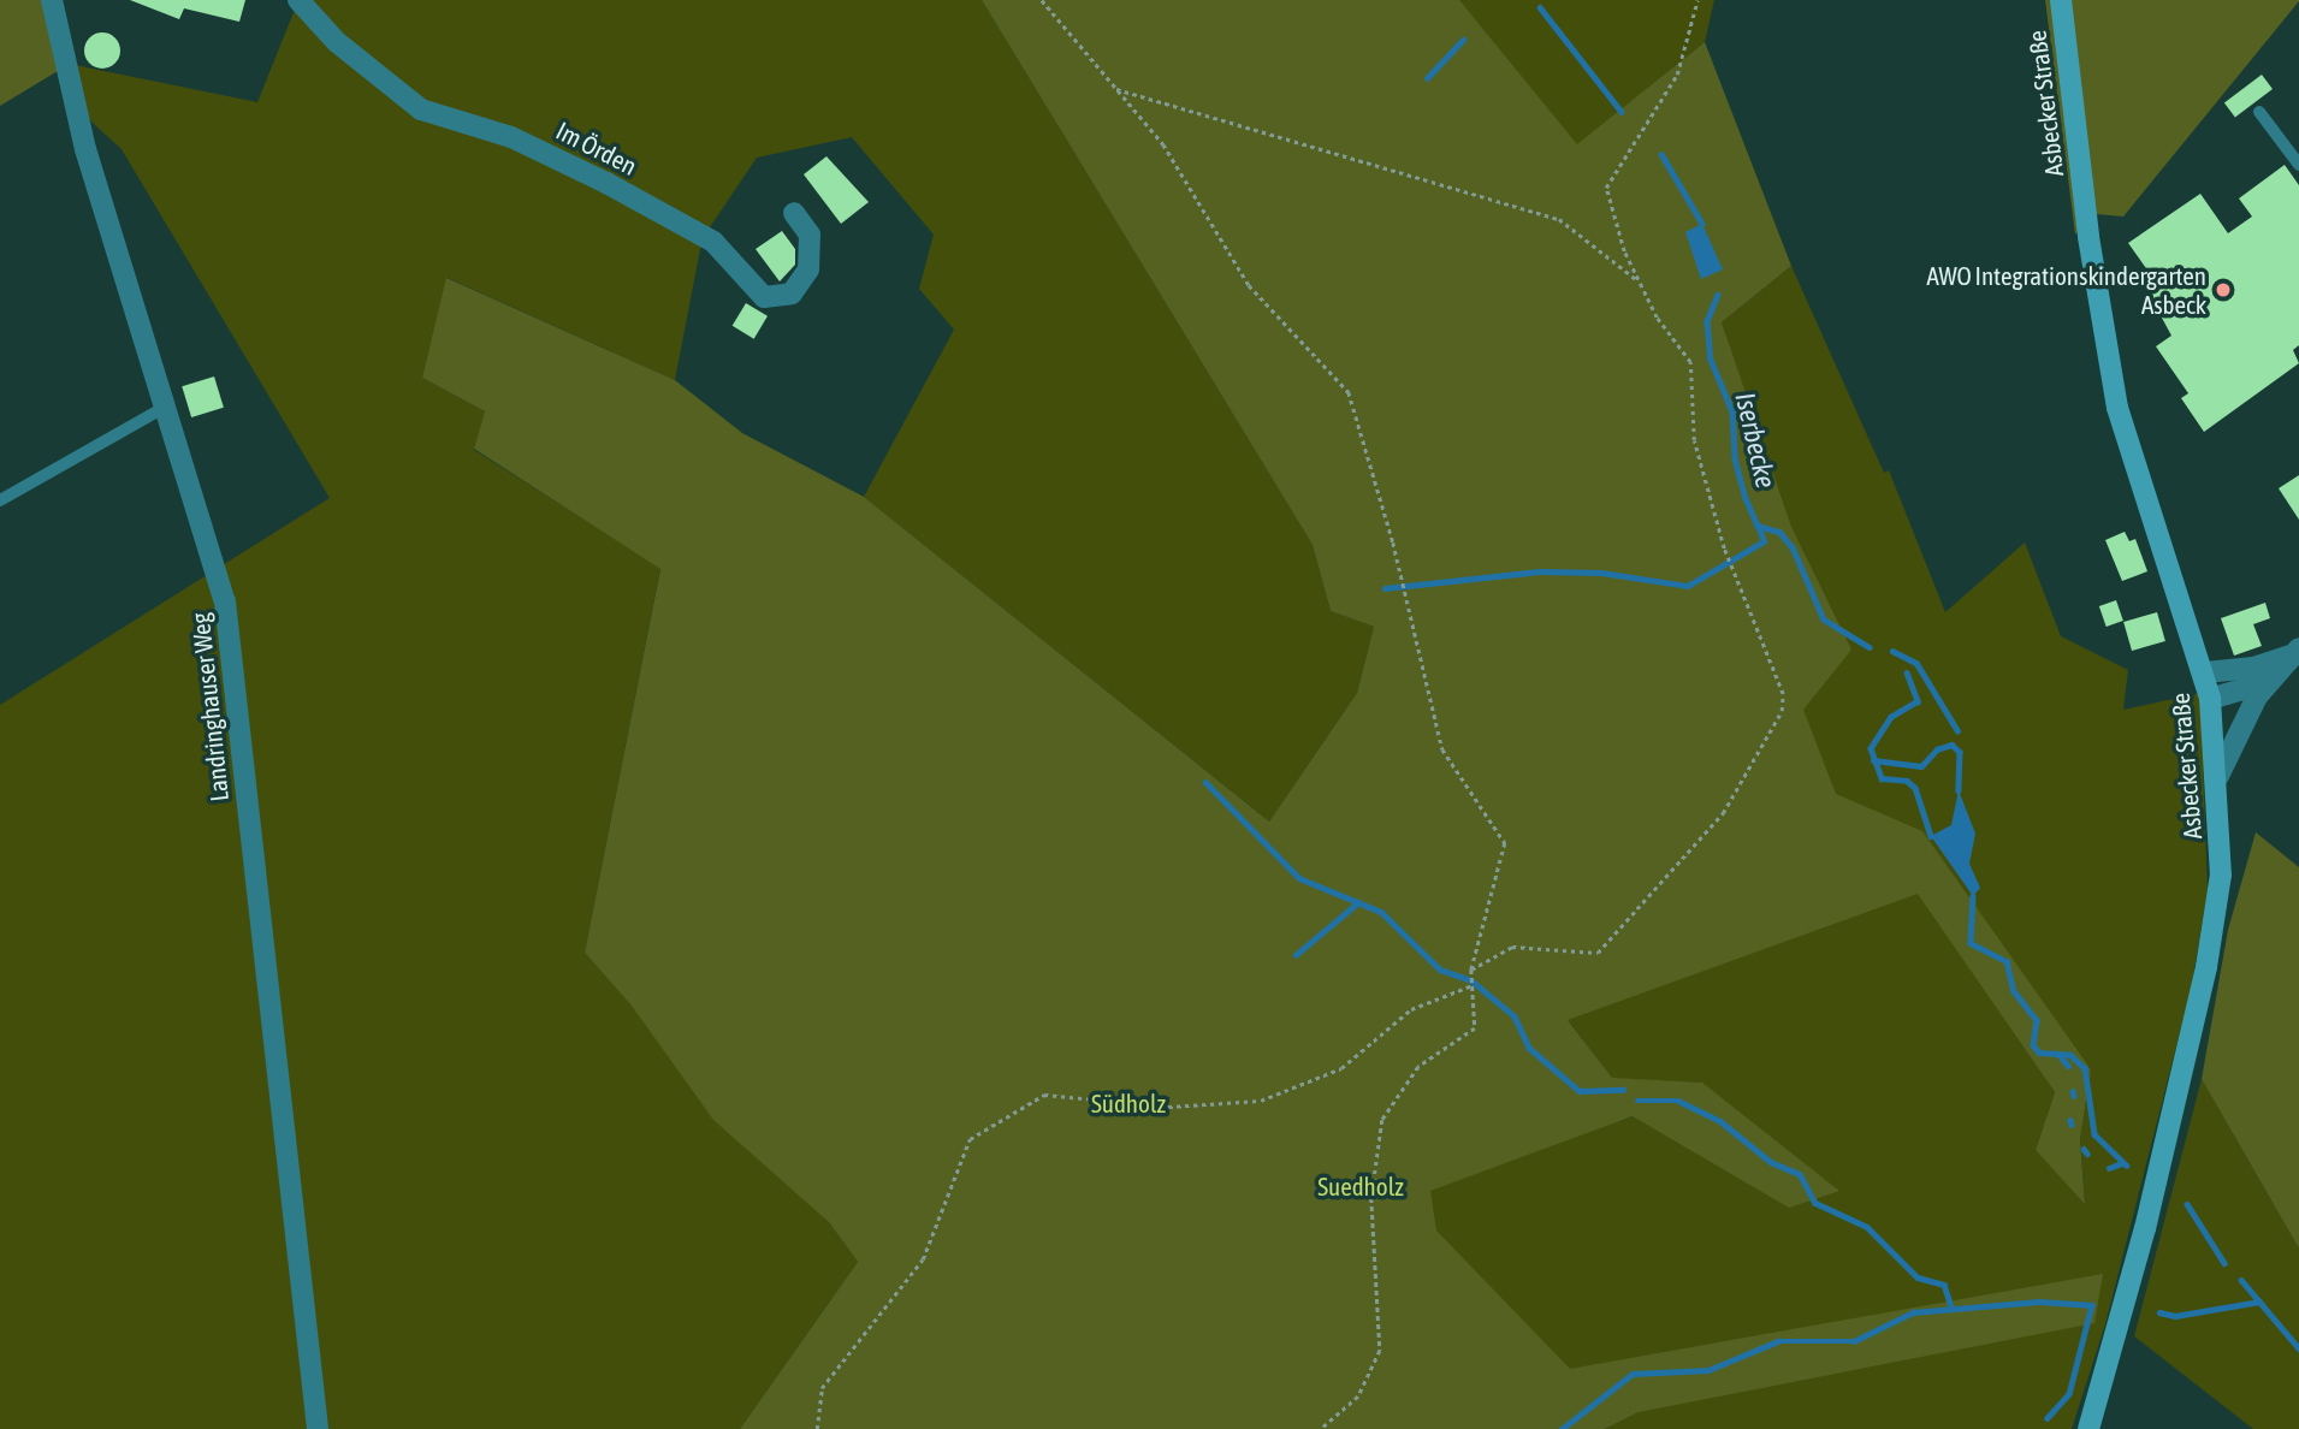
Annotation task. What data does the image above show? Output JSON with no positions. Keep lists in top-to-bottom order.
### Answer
{
  "streets": {
    "main road": ["Asbecker Straße"],
    "street": ["Im Örden", "Landringhauser Weg"]
  },
  "water": ["Iserbecke"],
  "parks": ["Südholz", "Suedholz"],
  "places": ["AWO Integrationskindergarten Asbeck"]
}
